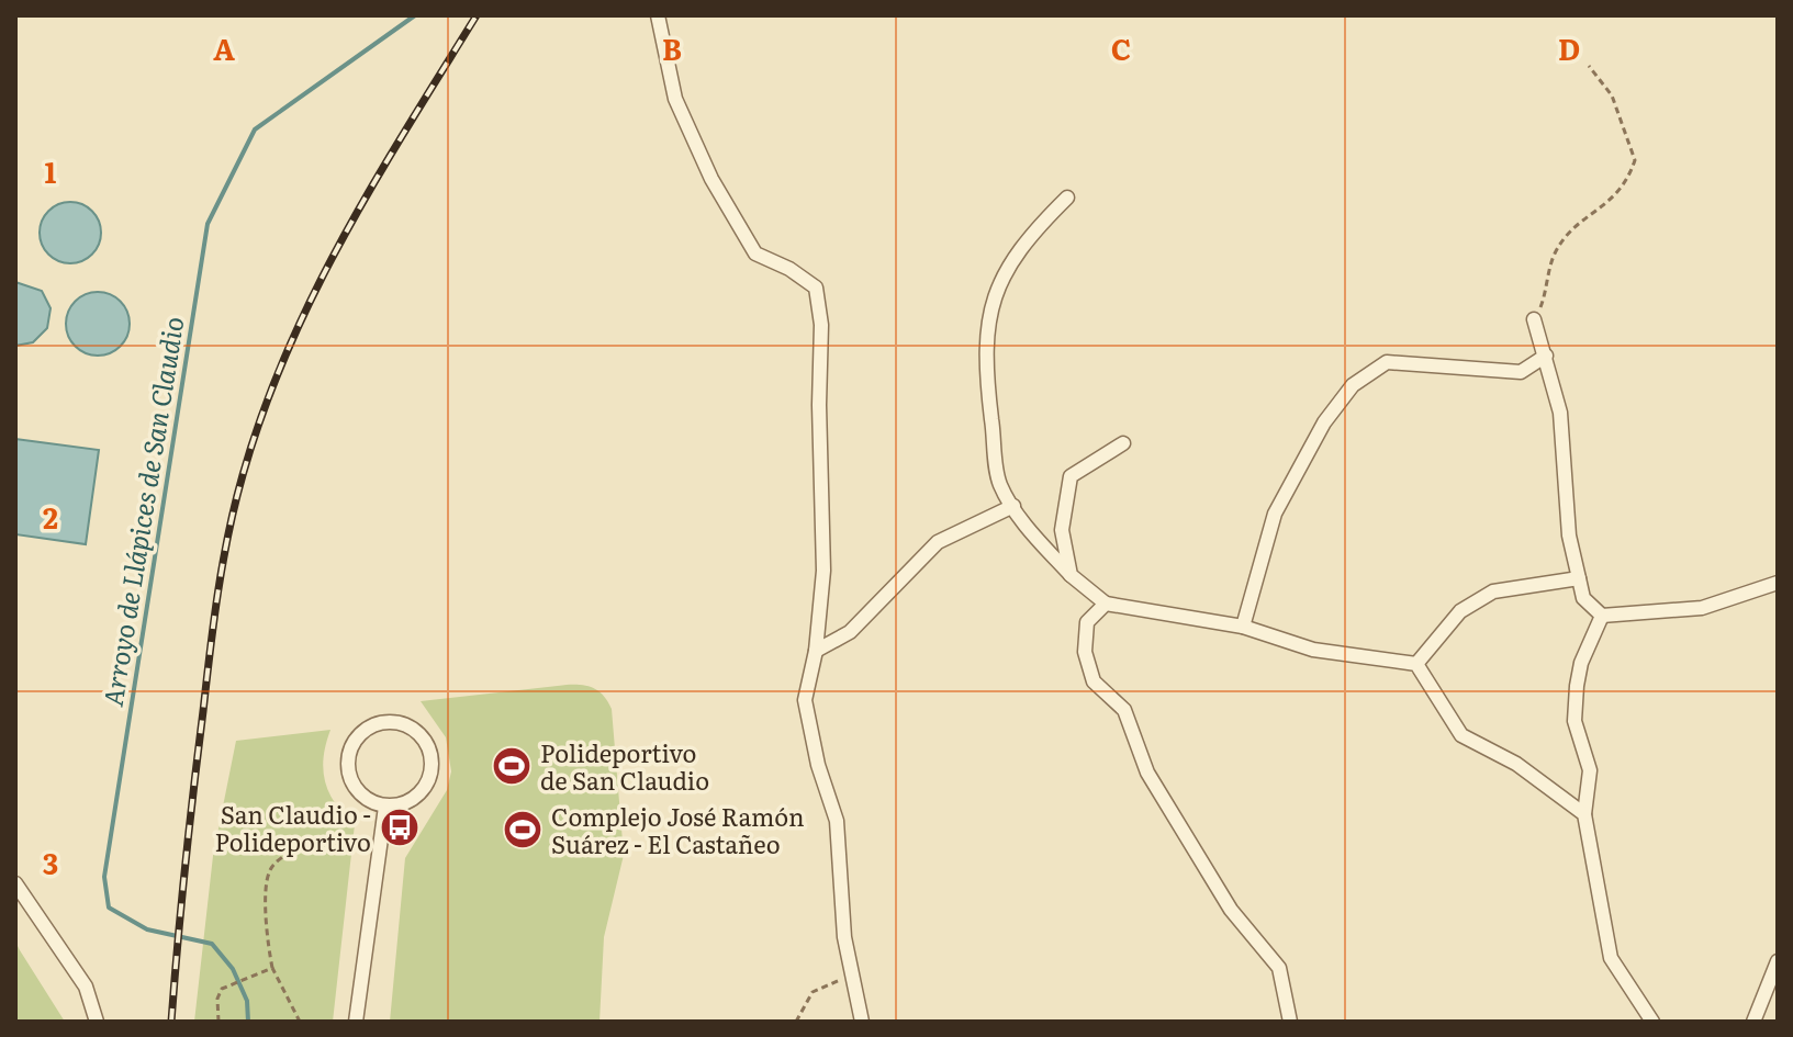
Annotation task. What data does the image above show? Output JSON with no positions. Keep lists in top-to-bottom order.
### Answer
{
  "water": ["Arroyo de Llápices de San Claudio"],
  "places": {
    "sports": ["Polideportivo de San Claudio", "Complejo José Ramón Suárez - El Castañeo"],
    "bus stop": ["San Claudio - Polideportivo"]
  },
  "grid": {
    "columns": [
      "A",
      "B",
      "C",
      "D"
    ],
    "rows": ["1", "2", "3"]
  }
}
